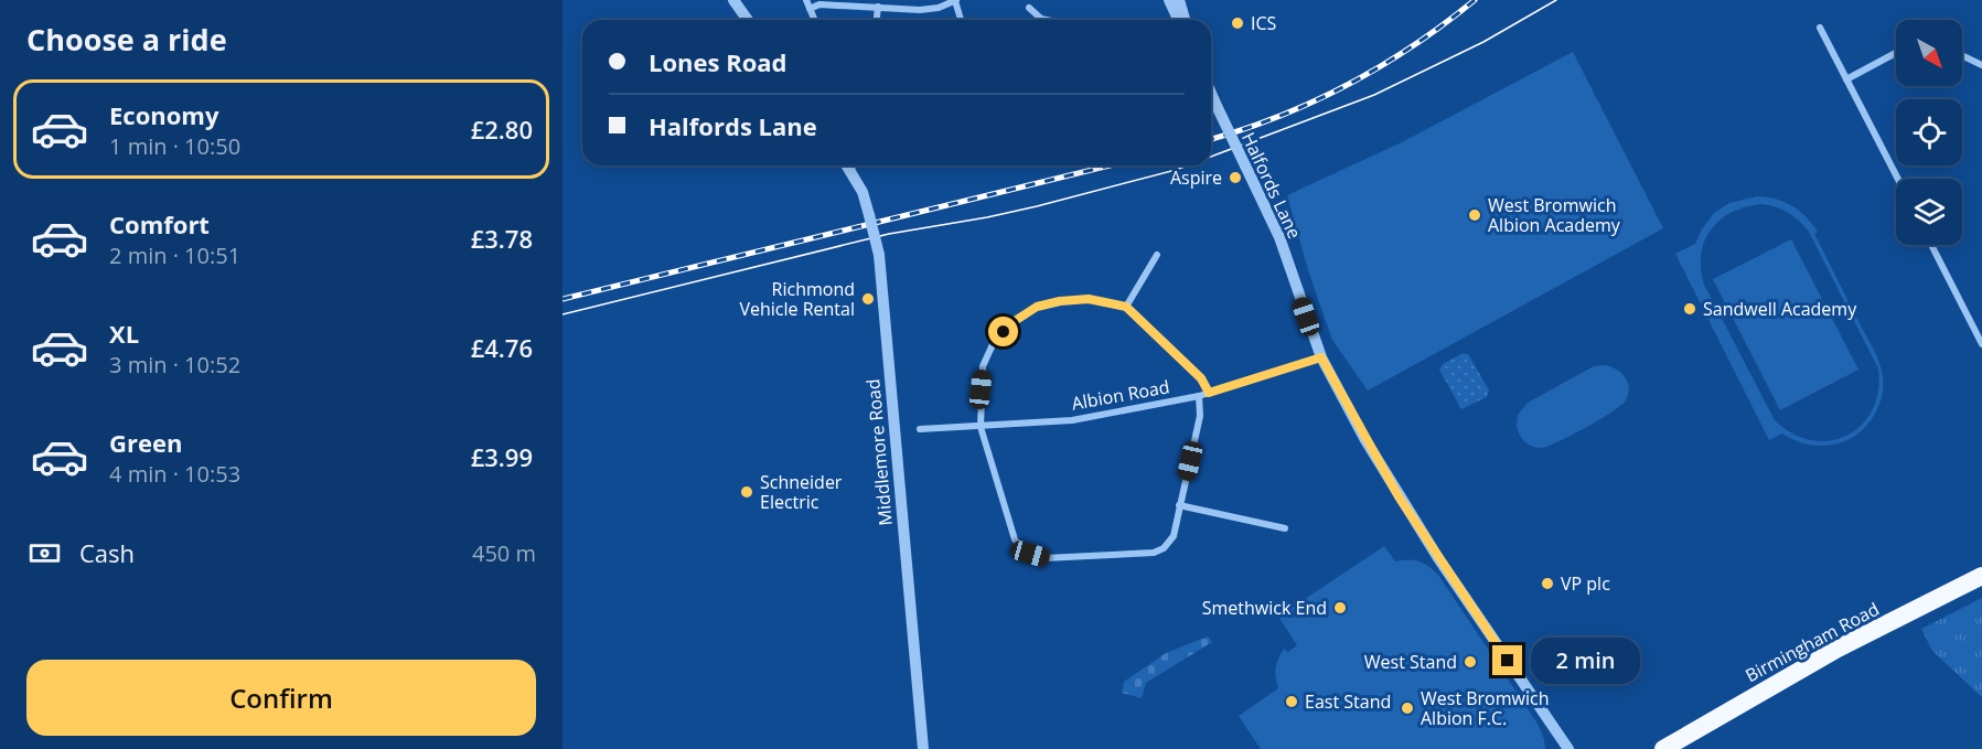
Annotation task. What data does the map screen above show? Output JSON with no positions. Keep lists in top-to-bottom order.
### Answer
{
  "streets": {
    "highway": ["Birmingham Road"],
    "street": ["Halfords Lane", "Albion Road", "Middlemore Road"]
  },
  "crossings": [
    ["Halfords Lane", "Albion Road"]
  ],
  "places": [
    "ICS",
    "Aspire",
    "West Bromwich Albion Academy",
    "Richmond Vehicle Rental",
    "Sandwell Academy",
    "Schneider Electric",
    "VP plc",
    "Smethwick End",
    "West Stand",
    "East Stand",
    "West Bromwich Albion F.C."
  ],
  "north": "bottom right",
  "page": {
    "heading": "Choose a ride",
    "banner": ["Lones Road", "Halfords Lane"],
    "list": [
      {
        "name": "Economy",
        "note": "1 min · 10:50",
        "value": "£2.80"
      },
      {
        "name": "Comfort",
        "note": "2 min · 10:51",
        "value": "£3.78"
      },
      {
        "name": "XL",
        "note": "3 min · 10:52",
        "value": "£4.76"
      },
      {
        "name": "Green",
        "note": "4 min · 10:53",
        "value": "£3.99"
      }
    ],
    "pay": ["Cash", "450 m"],
    "bubble": "2 min",
    "buttons": "Confirm"
  }
}
